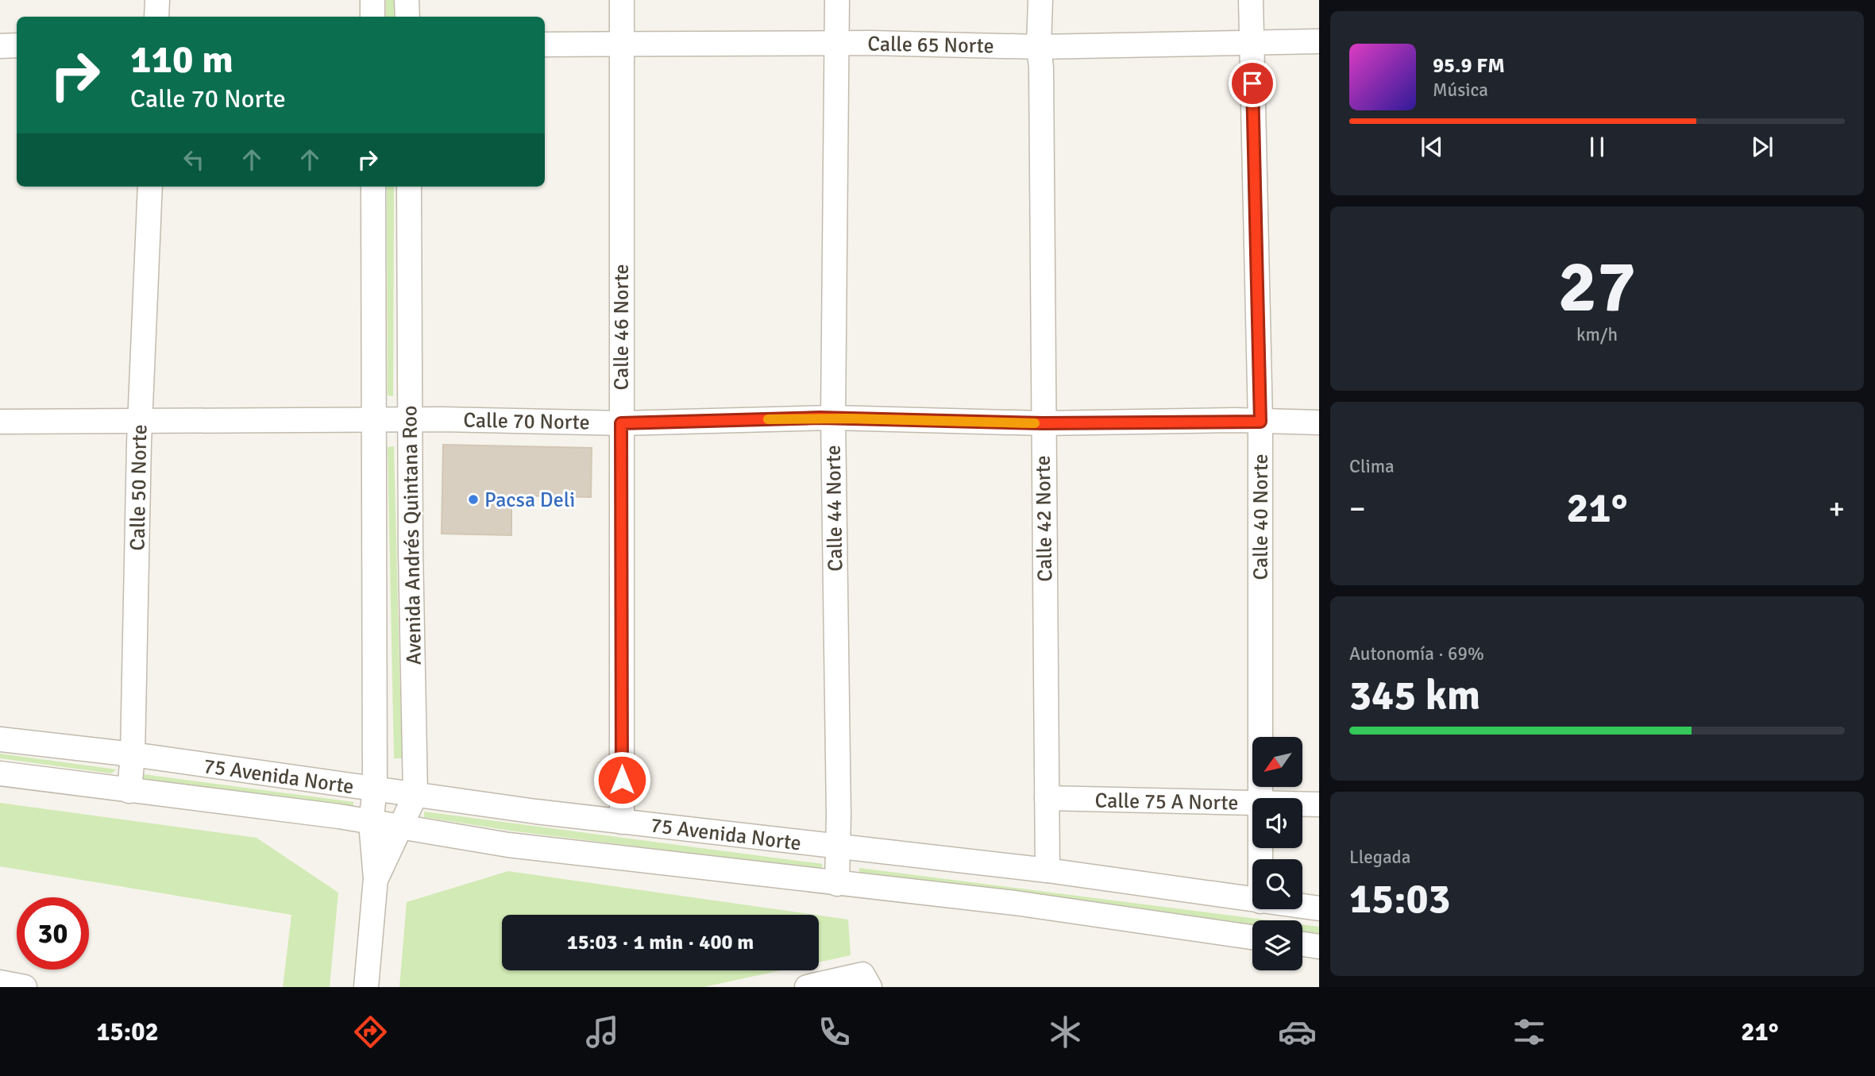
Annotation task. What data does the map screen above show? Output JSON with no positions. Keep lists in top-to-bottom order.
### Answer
{
  "streets": {
    "street": [
      "Calle 65 Norte",
      "Calle 46 Norte",
      "Calle 70 Norte",
      "Calle 50 Norte",
      "Calle 44 Norte",
      "Calle 40 Norte",
      "Calle 42 Norte",
      "Avenida Andrés Quintana Roo",
      "75 Avenida Norte",
      "Calle 75 A Norte"
    ]
  },
  "crossings": [
    ["Calle 65 Norte", "Calle 46 Norte"],
    ["Calle 65 Norte", "Calle 44 Norte"],
    ["Calle 65 Norte", "Calle 40 Norte"],
    ["Calle 65 Norte", "Calle 42 Norte"],
    ["Calle 46 Norte", "Calle 70 Norte"],
    ["Calle 46 Norte", "75 Avenida Norte"],
    ["Calle 70 Norte", "Calle 50 Norte"],
    ["Calle 70 Norte", "Calle 44 Norte"],
    ["Calle 70 Norte", "Calle 40 Norte"],
    ["Calle 70 Norte", "Calle 42 Norte"],
    ["Calle 70 Norte", "Avenida Andrés Quintana Roo"],
    ["Calle 50 Norte", "75 Avenida Norte"],
    ["Calle 44 Norte", "75 Avenida Norte"],
    ["Calle 42 Norte", "75 Avenida Norte"],
    ["Calle 42 Norte", "Calle 75 A Norte"],
    ["Avenida Andrés Quintana Roo", "75 Avenida Norte"]
  ],
  "places": ["Pacsa Deli"],
  "north": "bottom left",
  "page": {
    "turn": ["110 m", "Calle 70 Norte"],
    "song": ["95.9 FM", "Música"],
    "tile": [
      ["27", "km/h"],
      "Clima",
      ["Autonomía · 69%", "345 km"],
      ["Llegada", "15:03"]
    ],
    "heat": ["−", "21°", "+"],
    "limit": "30",
    "trip": "15:03 · 1 min · 400 m",
    "tabs": ["15:02", "21°"]
  }
}
